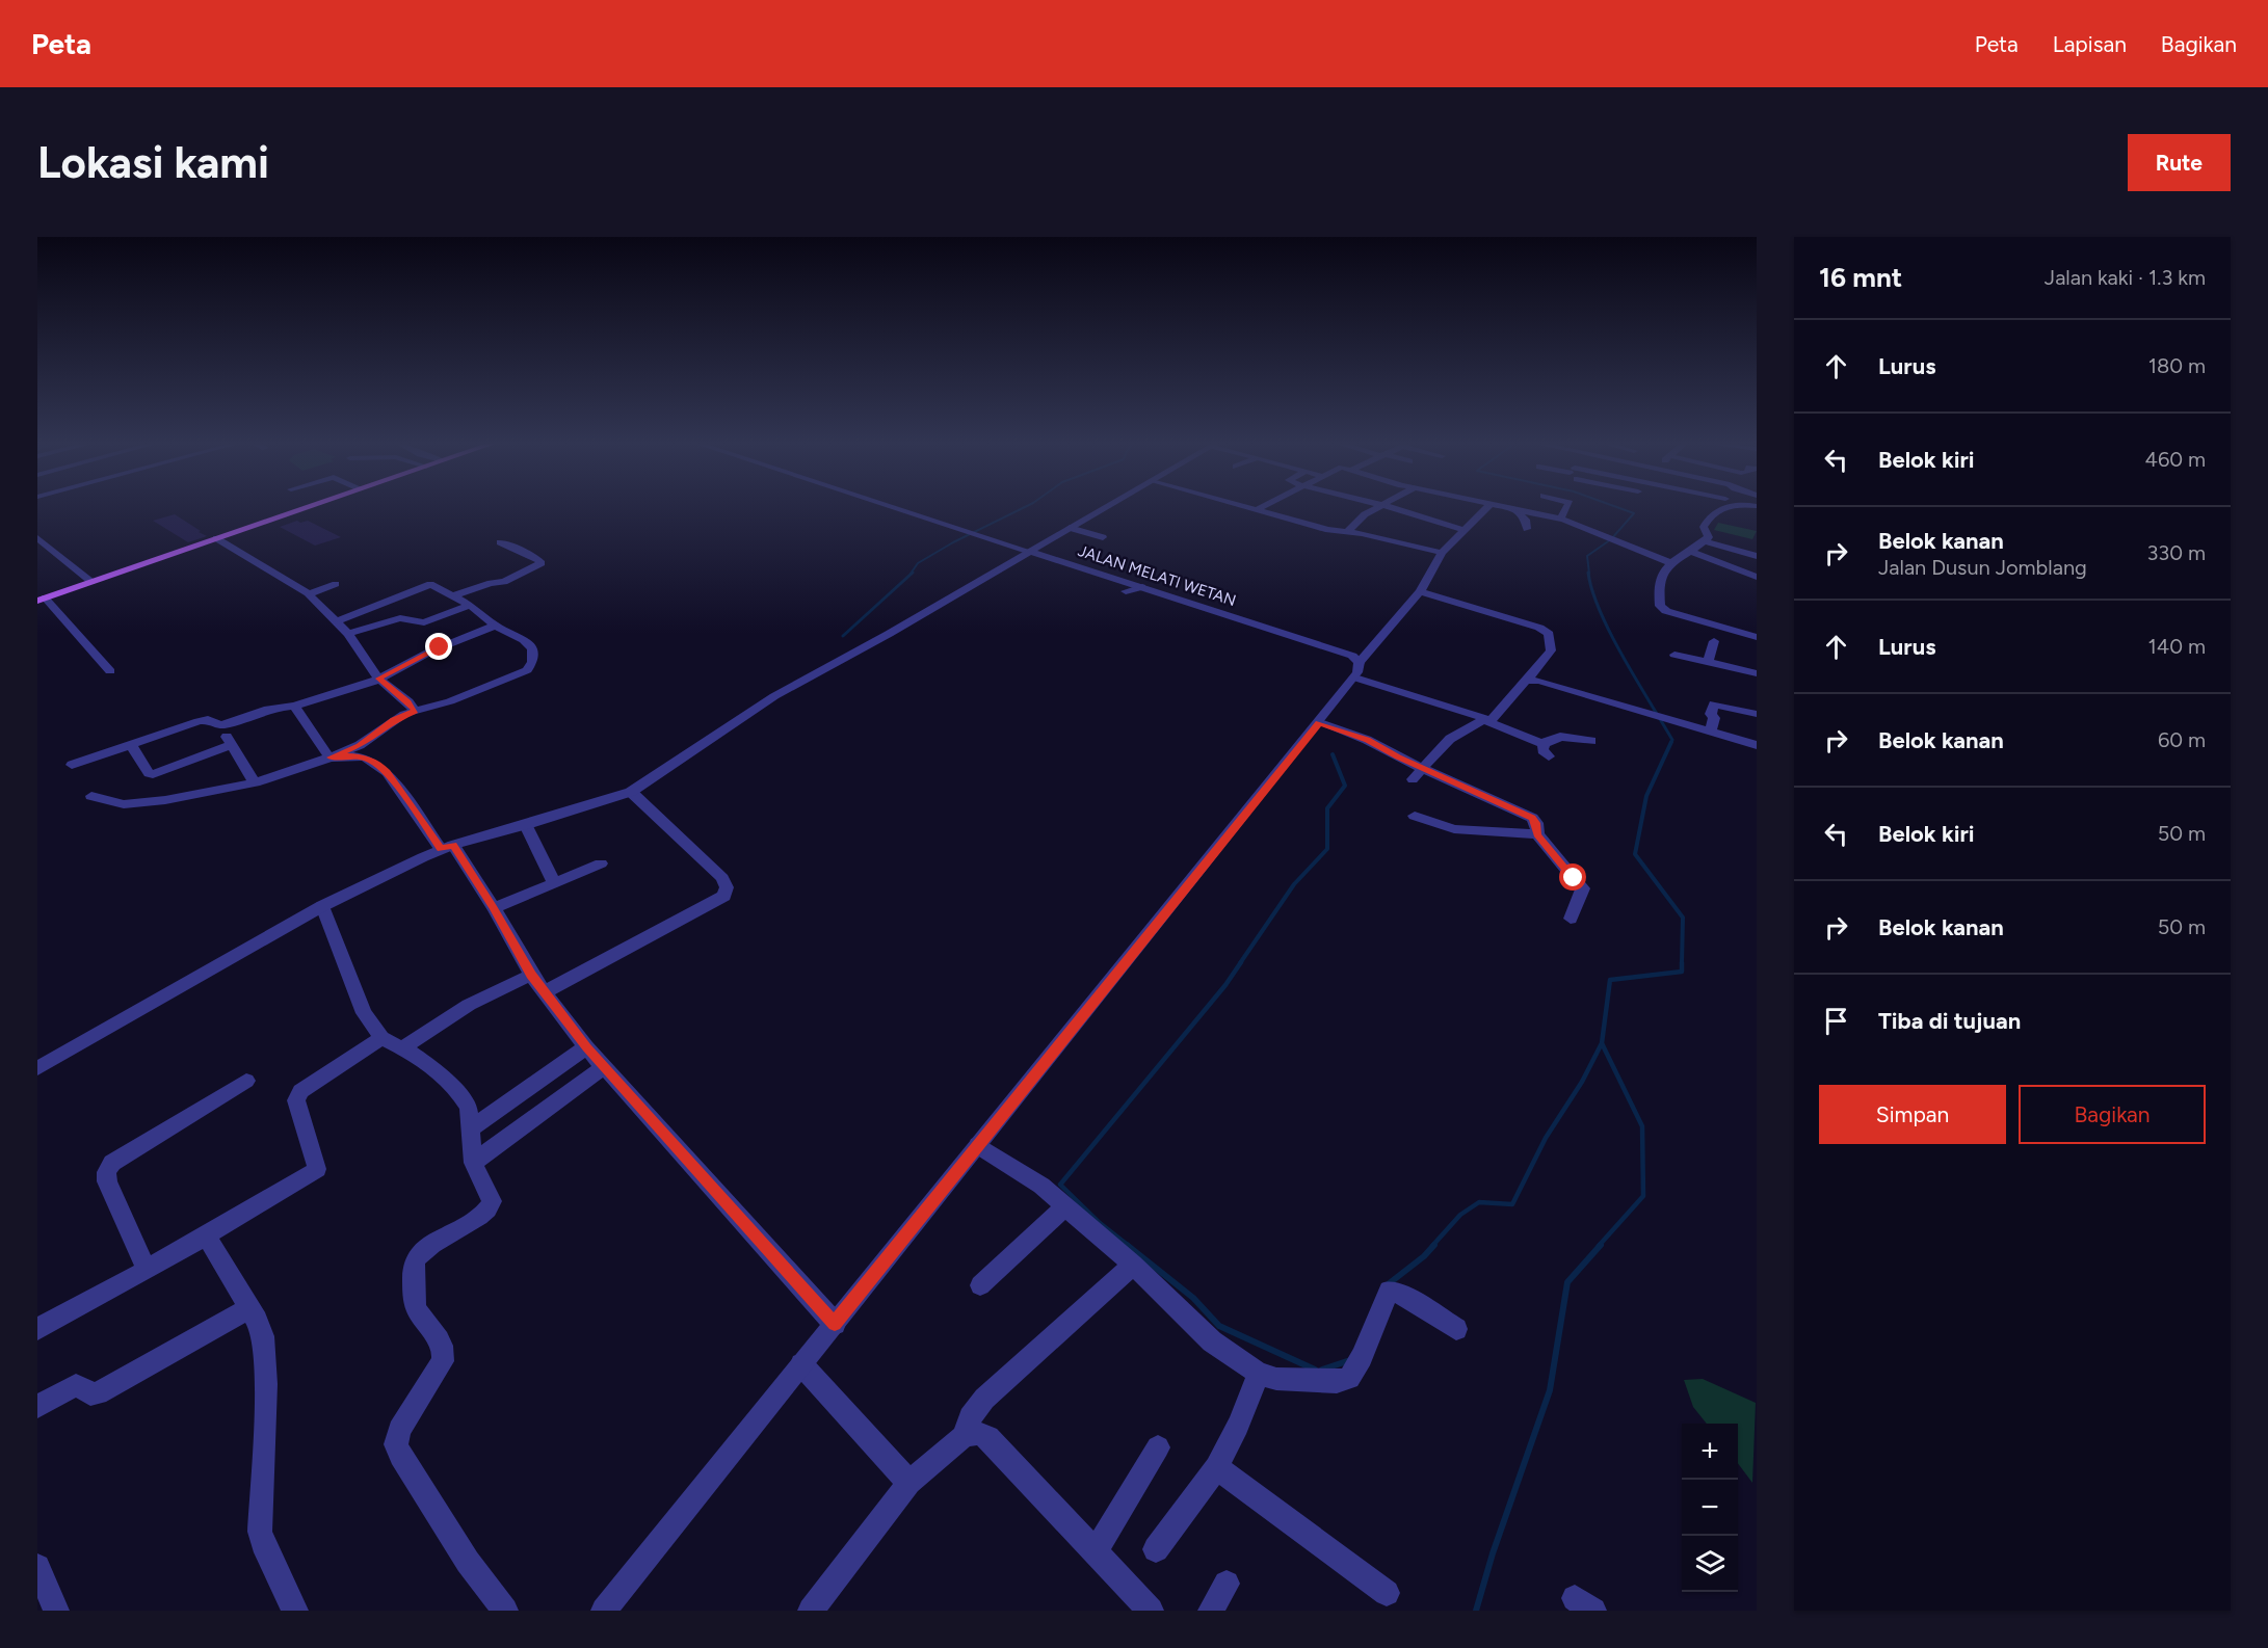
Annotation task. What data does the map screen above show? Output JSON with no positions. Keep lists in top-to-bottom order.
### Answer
{
  "streets": {
    "street": ["JALAN MELATI WETAN"]
  },
  "page": {
    "header": "Peta",
    "nav": ["Peta", "Lapisan", "Bagikan"],
    "buttons": [
      "Rute",
      ["Simpan", "Bagikan"]
    ],
    "title": "Lokasi kami",
    "heading": ["16 mnt", "Jalan kaki · 1.3 km"],
    "list": [
      ["Lurus", "180 m"],
      ["Belok kiri", "460 m"],
      ["Belok kanan", "Jalan Dusun Jomblang", "330 m"],
      ["Lurus", "140 m"],
      ["Belok kanan", "60 m"],
      ["Belok kiri", "50 m"],
      ["Belok kanan", "50 m"],
      "Tiba di tujuan"
    ],
    "map_buttons": ["+", "−"]
  }
}
